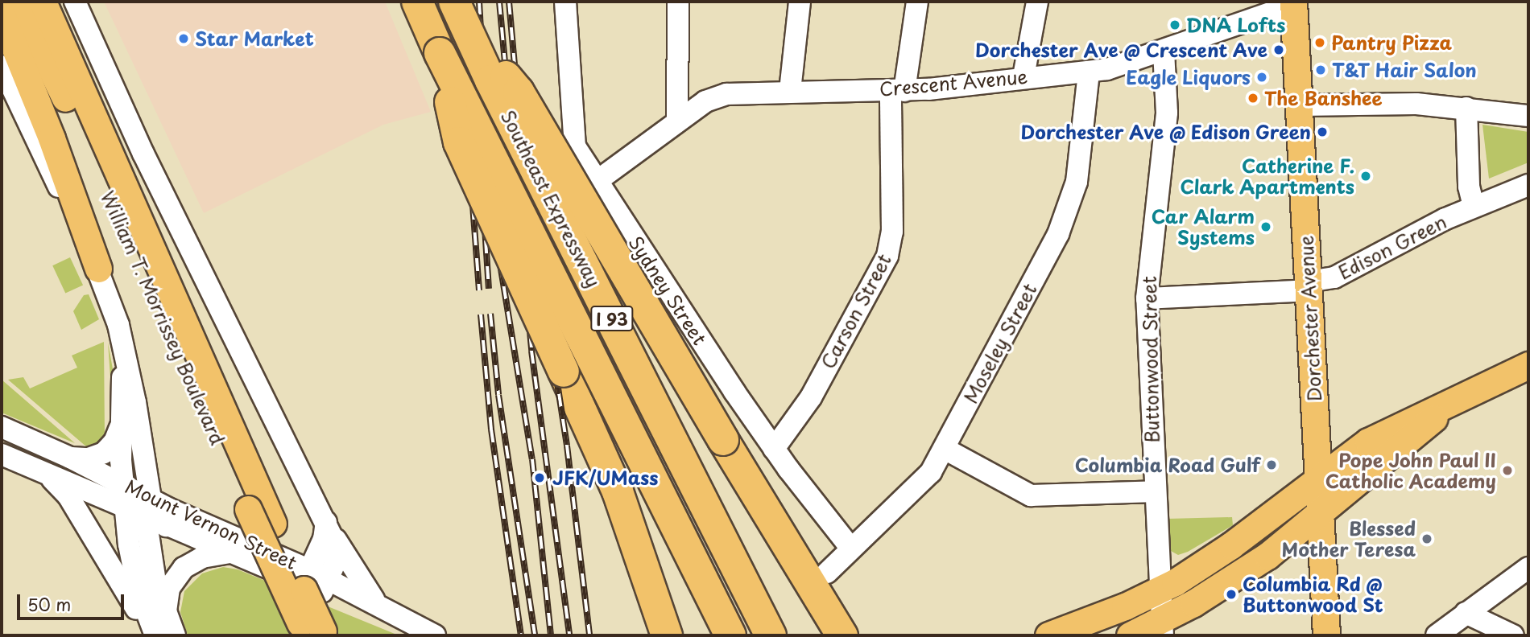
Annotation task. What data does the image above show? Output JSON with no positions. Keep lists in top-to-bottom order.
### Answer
{
  "streets": {
    "highway": ["Southeast Expressway", "I 93"],
    "main road": ["William T. Morrissey Boulevard", "Dorchester Avenue"],
    "street": [
      "Crescent Avenue",
      "Edison Green",
      "Sydney Street",
      "Carson Street",
      "Moseley Street",
      "Buttonwood Street",
      "Mount Vernon Street"
    ]
  },
  "crossings": [
    ["Crescent Avenue", "Sydney Street"],
    ["Crescent Avenue", "Carson Street"],
    ["Crescent Avenue", "Dorchester Avenue"],
    ["Crescent Avenue", "Moseley Street"],
    ["Crescent Avenue", "Buttonwood Street"],
    ["Edison Green", "Dorchester Avenue"],
    ["Edison Green", "Buttonwood Street"],
    ["Sydney Street", "Carson Street"],
    ["Sydney Street", "Moseley Street"]
  ],
  "places": [
    "DNA Lofts",
    "Star Market",
    "Pantry Pizza",
    "Dorchester Ave @ Crescent Ave",
    "T&T Hair Salon",
    "Eagle Liquors",
    "The Banshee",
    "Dorchester Ave @ Edison Green",
    "Catherine F. Clark Apartments",
    "Car Alarm Systems",
    "Columbia Road Gulf",
    "Pope John Paul II Catholic Academy",
    "JFK/UMass",
    "Blessed Mother Teresa",
    "Columbia Rd @ Buttonwood St"
  ],
  "scale_bar": "50 m"
}
